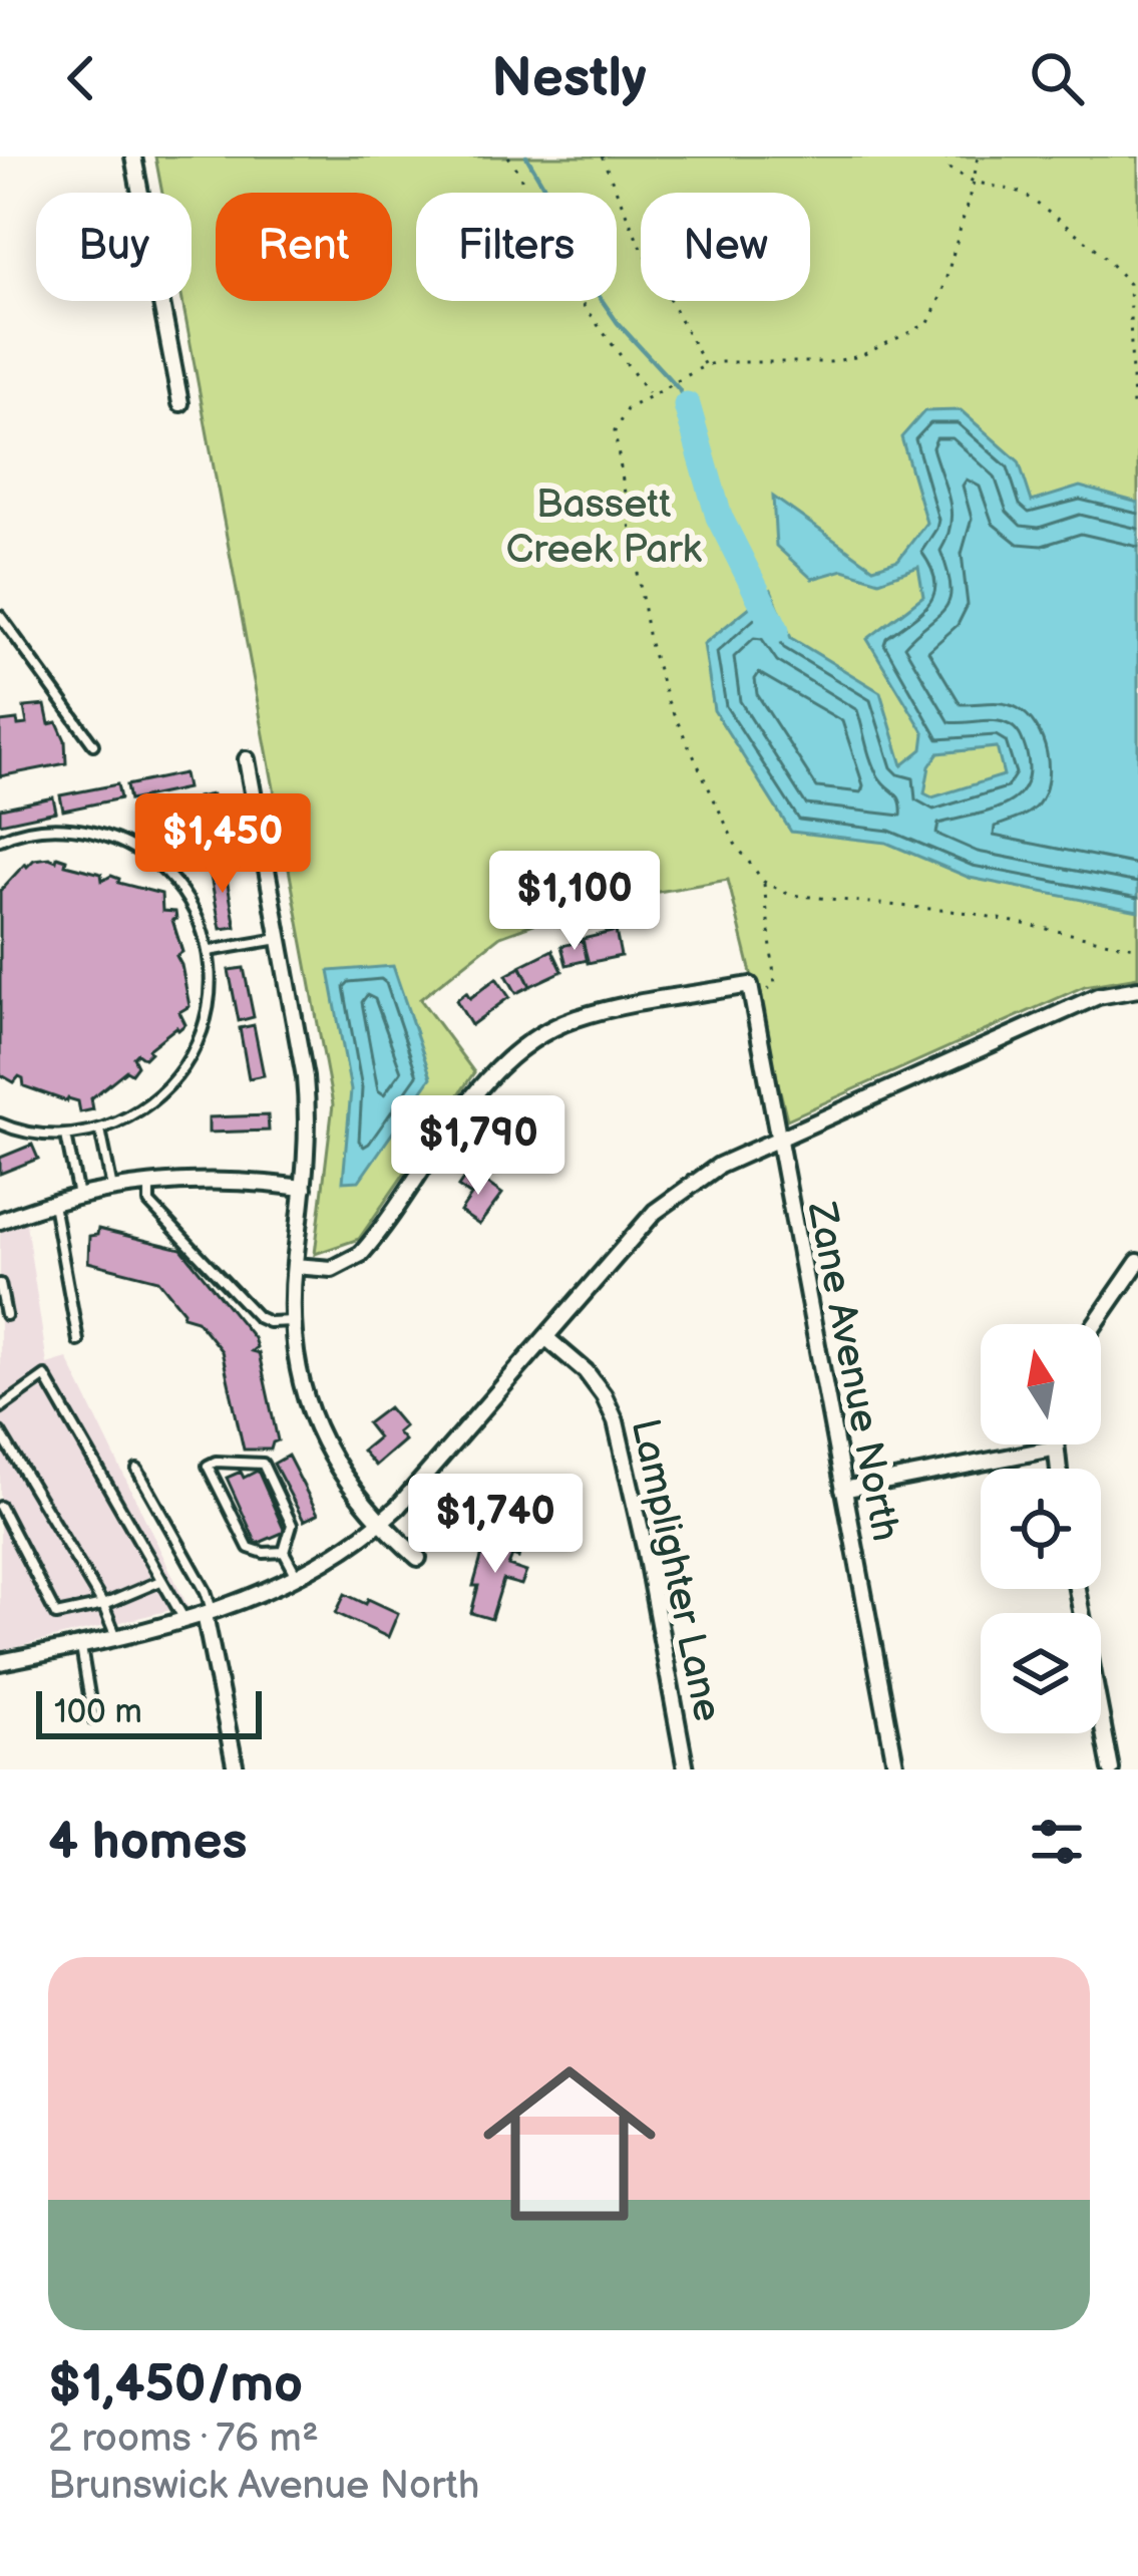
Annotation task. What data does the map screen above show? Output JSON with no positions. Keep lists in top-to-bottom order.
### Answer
{
  "streets": {
    "street": ["Zane Avenue North", "Lamplighter Lane"]
  },
  "parks": ["Bassett Creek Park"],
  "scale_bar": "100 m",
  "north": "top",
  "page": {
    "header": "Nestly",
    "chip": [
      "Buy",
      "Rent",
      "Filters",
      "New"
    ],
    "price": [
      "$1,450",
      "$1,100",
      "$1,790",
      "$1,740"
    ],
    "scale": "100 m",
    "heading": "4 homes",
    "list": [
      {
        "name": "$1,450/mo",
        "note": "2 rooms · 76 m² · Brunswick Avenue North"
      }
    ]
  }
}
